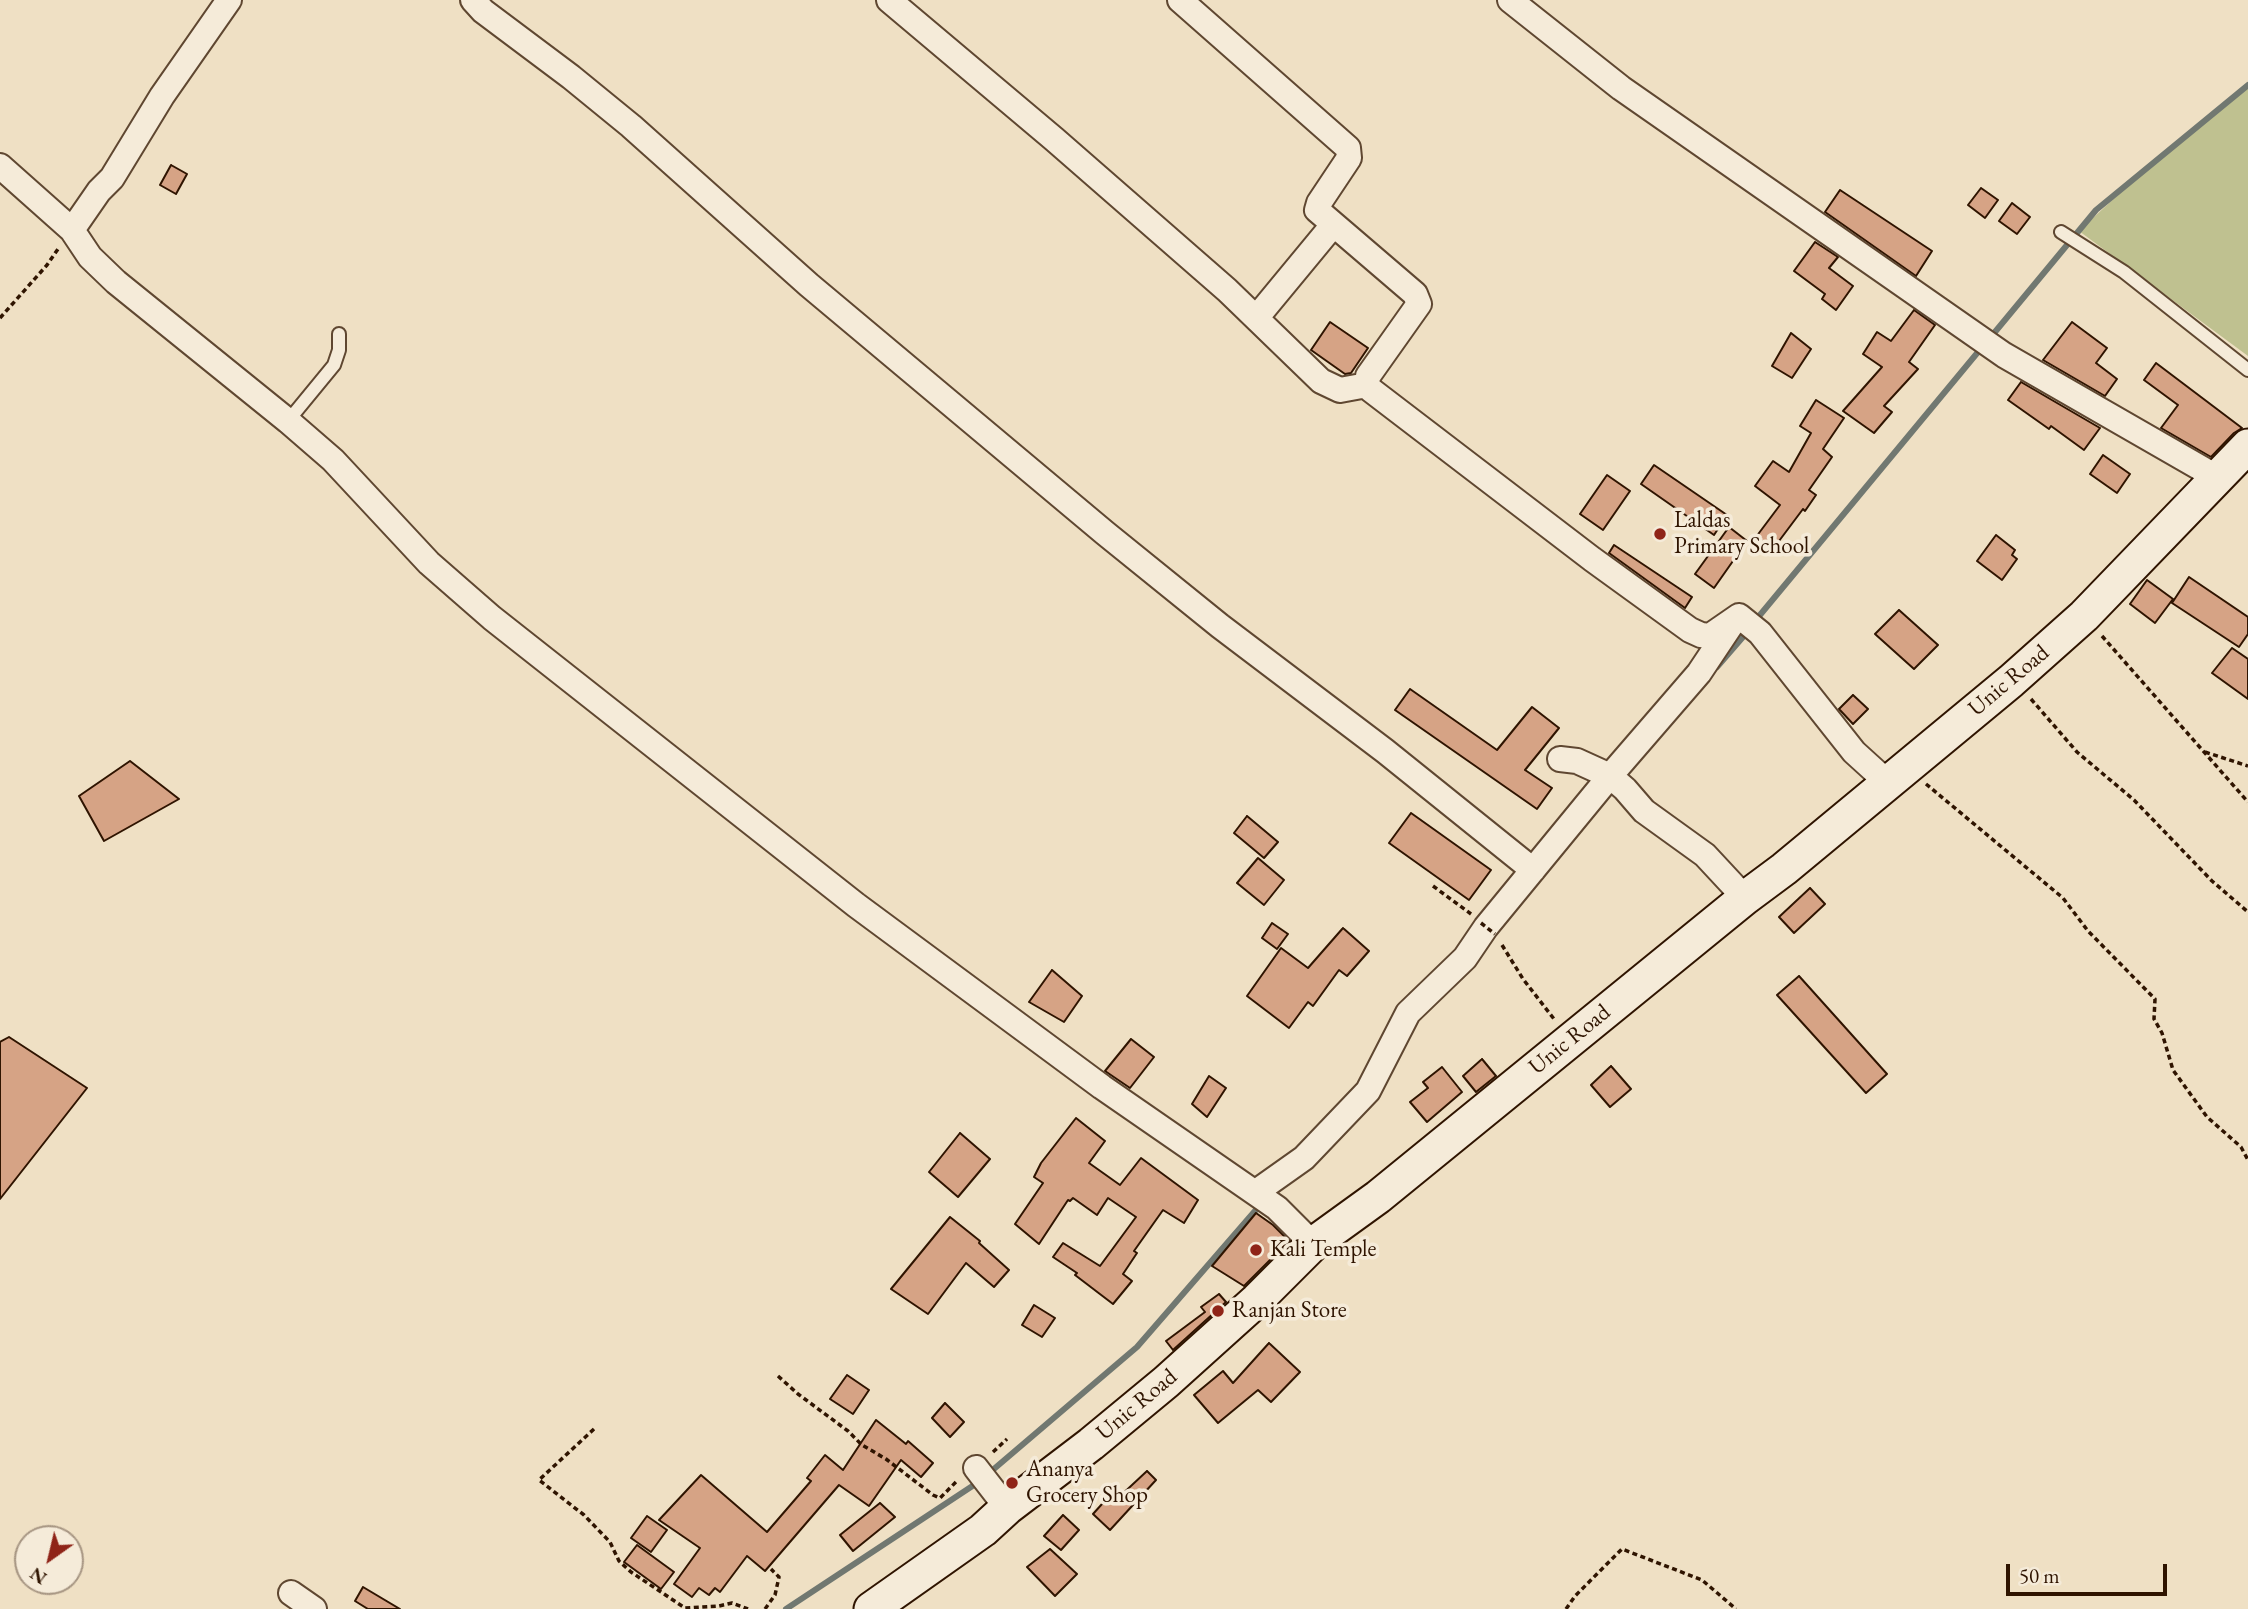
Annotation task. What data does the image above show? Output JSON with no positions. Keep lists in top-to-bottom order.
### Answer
{
  "streets": {
    "main road": ["Unic Road"]
  },
  "places": [
    "Laldas Primary School",
    "Kali Temple",
    "Ranjan Store",
    "Ananya Grocery Shop"
  ],
  "scale_bar": "50 m",
  "north": "bottom left"
}
